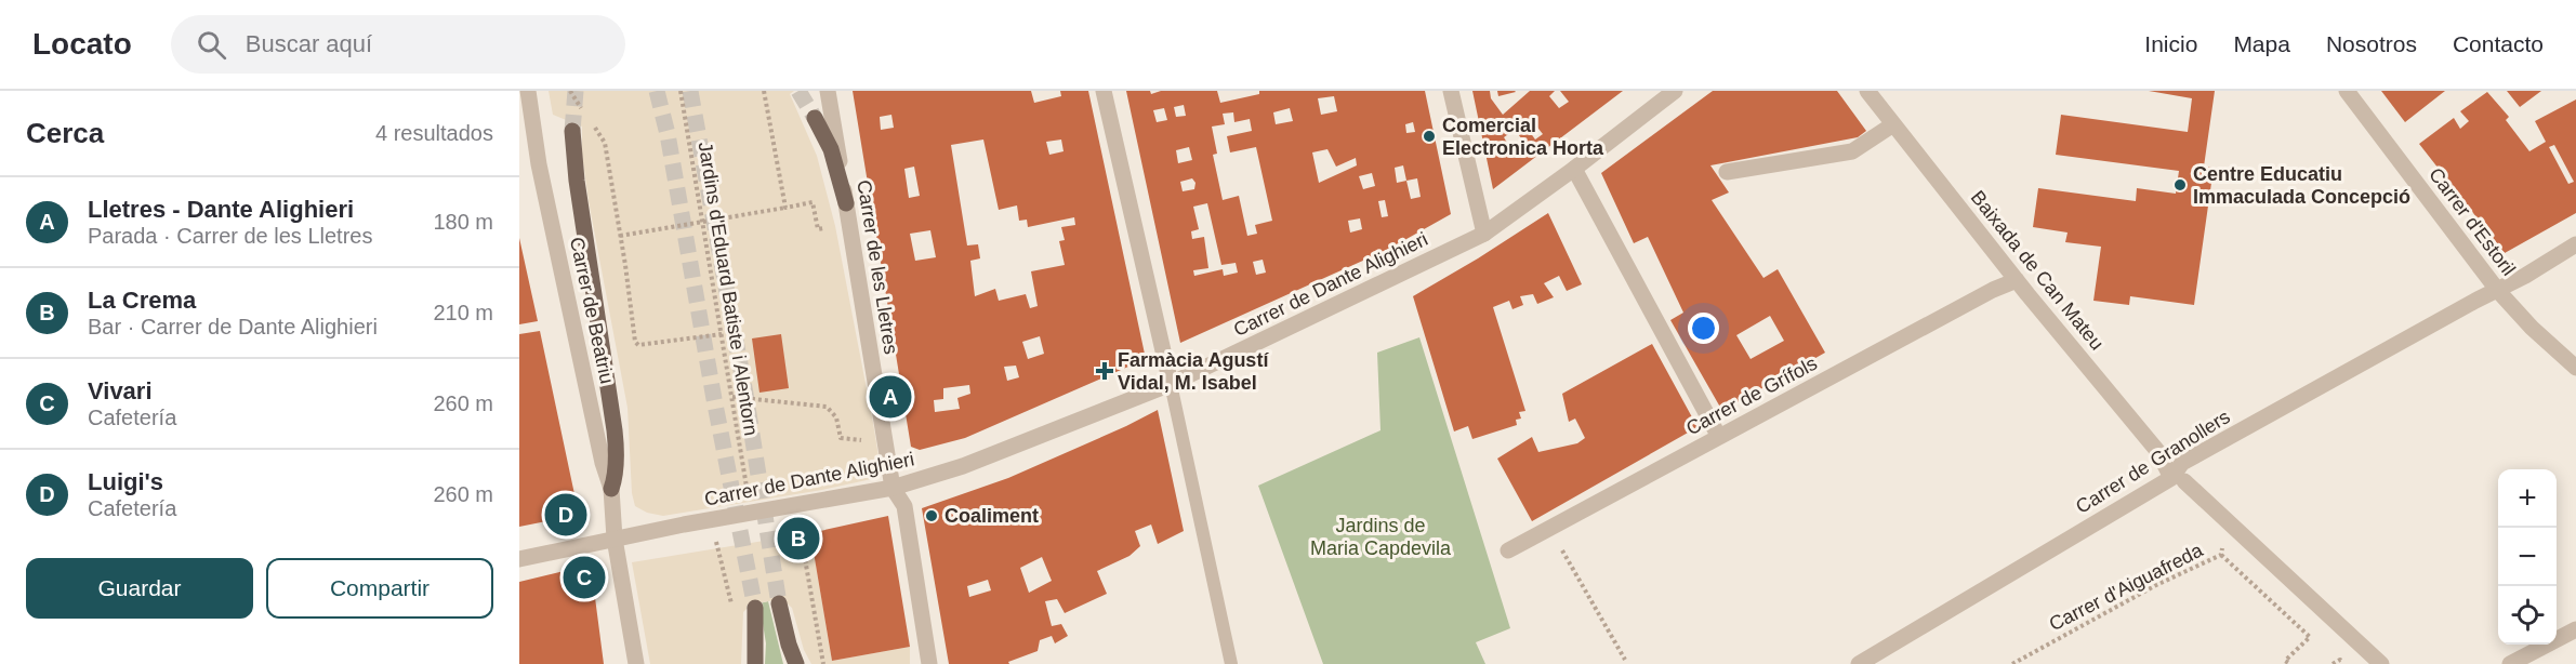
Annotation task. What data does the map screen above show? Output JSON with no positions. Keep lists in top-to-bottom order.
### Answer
{
  "streets": {
    "street": [
      "Carrer d'Estoril",
      "Carrer de les Lletres",
      "Baixada de Can Mateu",
      "Carrer de Dante Alighieri",
      "Carrer de Beatriu",
      "Carrer de Grífols",
      "Carrer de Granollers"
    ],
    "path": ["Jardins d'Eduard Batiste i Alentorn", "Carrer d'Aiguafreda"]
  },
  "crossings": [
    ["Carrer d'Estoril", "Carrer de Granollers"],
    ["Carrer de les Lletres", "Carrer de Dante Alighieri"],
    ["Baixada de Can Mateu", "Carrer de Grífols"],
    ["Baixada de Can Mateu", "Carrer de Granollers"],
    ["Baixada de Can Mateu", "Carrer d'Aiguafreda"],
    ["Carrer de Dante Alighieri", "Carrer de Beatriu"]
  ],
  "parks": ["Jardins de Maria Capdevila"],
  "places": {
    "other": ["Comercial Electronica Horta", "Centre Educatiu Immaculada Concepció", "Coaliment"],
    "health": ["Farmàcia Agustí Vidal, M. Isabel"]
  },
  "page": {
    "header": "Locato",
    "search": "Buscar aquí",
    "nav": [
      "Inicio",
      "Mapa",
      "Nosotros",
      "Contacto"
    ],
    "heading": ["Cerca", "4 resultados"],
    "list": [
      {
        "mark": "A",
        "name": "Lletres - Dante Alighieri",
        "note": "Parada · Carrer de les Lletres",
        "value": "180 m"
      },
      {
        "mark": "B",
        "name": "La Crema",
        "note": "Bar · Carrer de Dante Alighieri",
        "value": "210 m"
      },
      {
        "mark": "C",
        "name": "Vivari",
        "note": "Cafetería",
        "value": "260 m"
      },
      {
        "mark": "D",
        "name": "Luigi's",
        "note": "Cafetería",
        "value": "260 m"
      }
    ],
    "pins": [
      "A",
      "D",
      "B",
      "C"
    ],
    "map_buttons": ["+", "−"],
    "buttons": ["Guardar", "Compartir"]
  }
}
